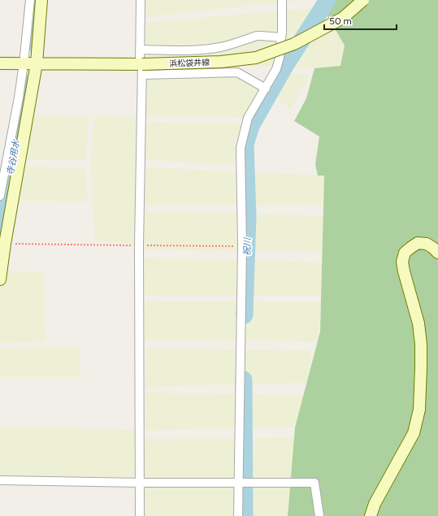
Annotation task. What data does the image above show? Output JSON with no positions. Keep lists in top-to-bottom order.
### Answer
{
  "streets": {
    "street": ["浜松袋井線"]
  },
  "water": ["寺谷用水", "祝川"],
  "scale_bar": "50 m"
}
